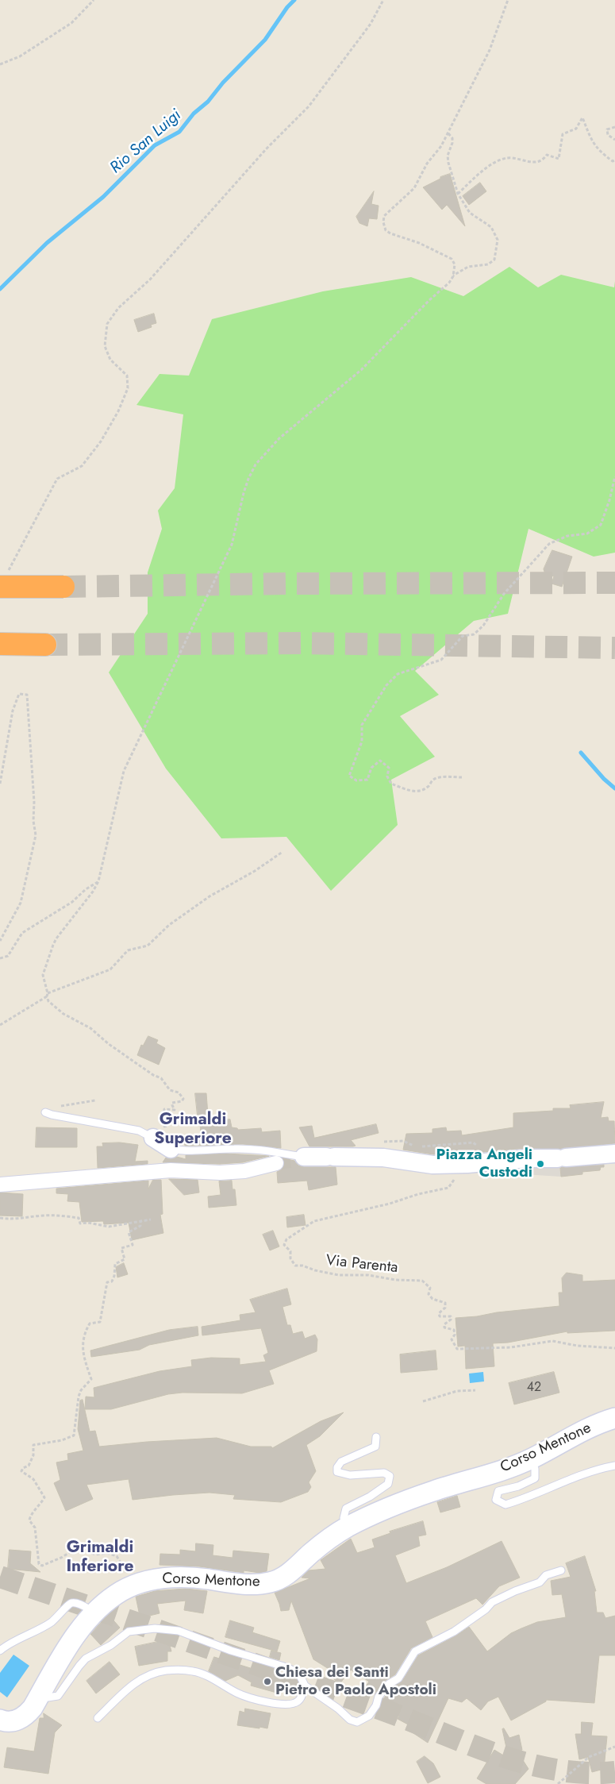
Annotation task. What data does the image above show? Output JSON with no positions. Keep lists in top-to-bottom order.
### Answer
{
  "streets": {
    "main road": ["Corso Mentone"],
    "path": ["Via Parenta"]
  },
  "districts": ["Grimaldi Superiore", "Grimaldi Inferiore"],
  "water": ["Rio San Luigi"],
  "places": ["Piazza Angeli Custodi", "Chiesa dei Santi Pietro e Paolo Apostoli"],
  "house_numbers": ["42"]
}
